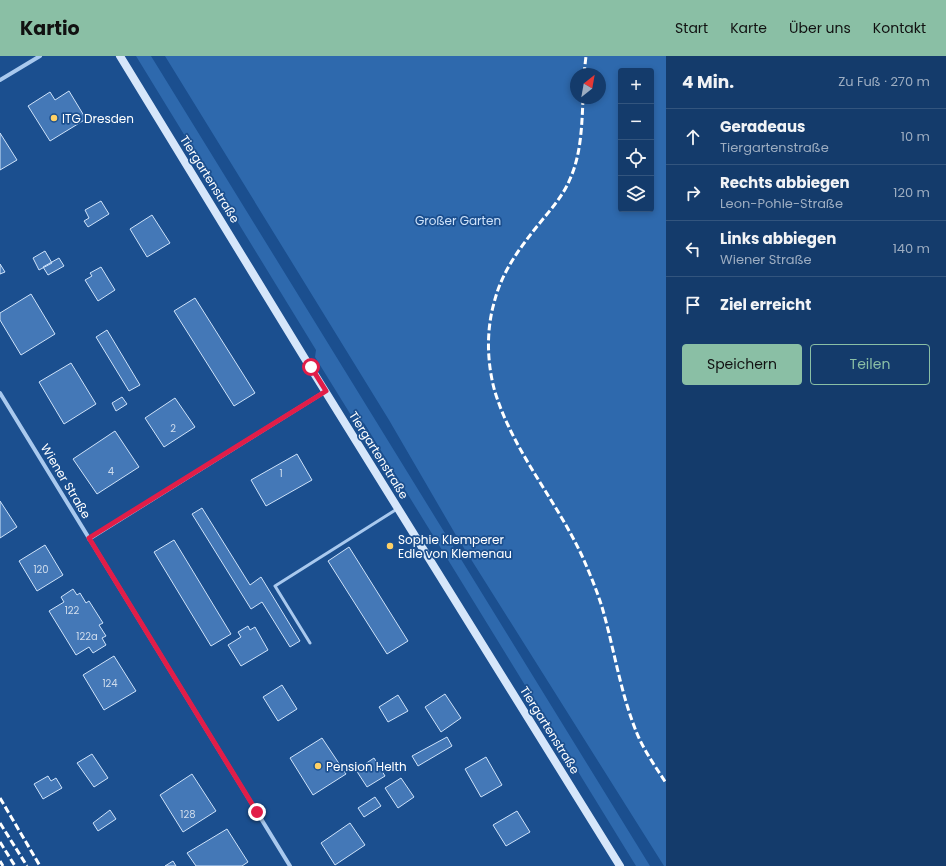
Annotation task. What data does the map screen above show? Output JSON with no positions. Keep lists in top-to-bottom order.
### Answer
{
  "streets": {
    "main road": ["Tiergartenstraße"],
    "street": ["Wiener Straße"]
  },
  "parks": ["Großer Garten"],
  "places": ["ITG Dresden", "Sophie Klemperer Edle von Klemenau", "Pension Helth"],
  "house_numbers": [
    "2",
    "4",
    "1",
    "120",
    "122",
    "122a",
    "124",
    "128"
  ],
  "north": "top right",
  "page": {
    "header": "Kartio",
    "nav": [
      "Start",
      "Karte",
      "Über uns",
      "Kontakt"
    ],
    "heading": ["4 Min.", "Zu Fuß · 270 m"],
    "map_buttons": ["+", "−"],
    "list": [
      ["Geradeaus", "Tiergartenstraße", "10 m"],
      ["Rechts abbiegen", "Leon-Pohle-Straße", "120 m"],
      ["Links abbiegen", "Wiener Straße", "140 m"],
      "Ziel erreicht"
    ],
    "buttons": ["Speichern", "Teilen"]
  }
}
